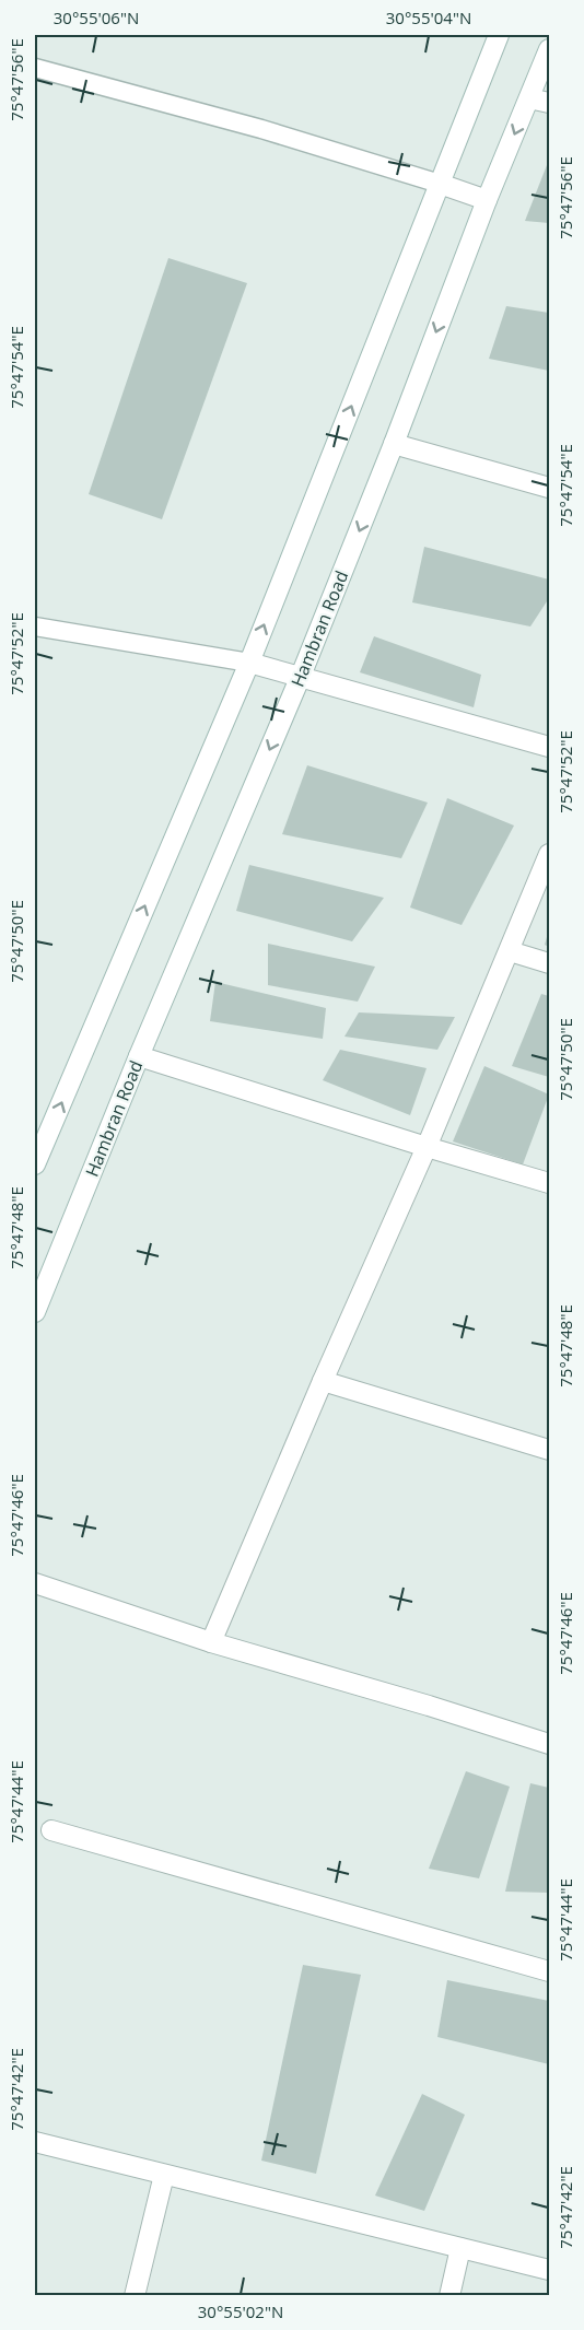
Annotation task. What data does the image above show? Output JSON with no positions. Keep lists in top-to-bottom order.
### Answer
{
  "streets": {
    "street": ["Hambran Road"]
  },
  "coordinates": [
    "30°55'06\"N",
    "30°55'04\"N",
    "75°47'56\"E",
    "75°47'54\"E",
    "75°47'52\"E",
    "75°47'50\"E",
    "75°47'48\"E",
    "75°47'46\"E",
    "75°47'44\"E",
    "75°47'42\"E",
    "30°55'02\"N"
  ]
}
